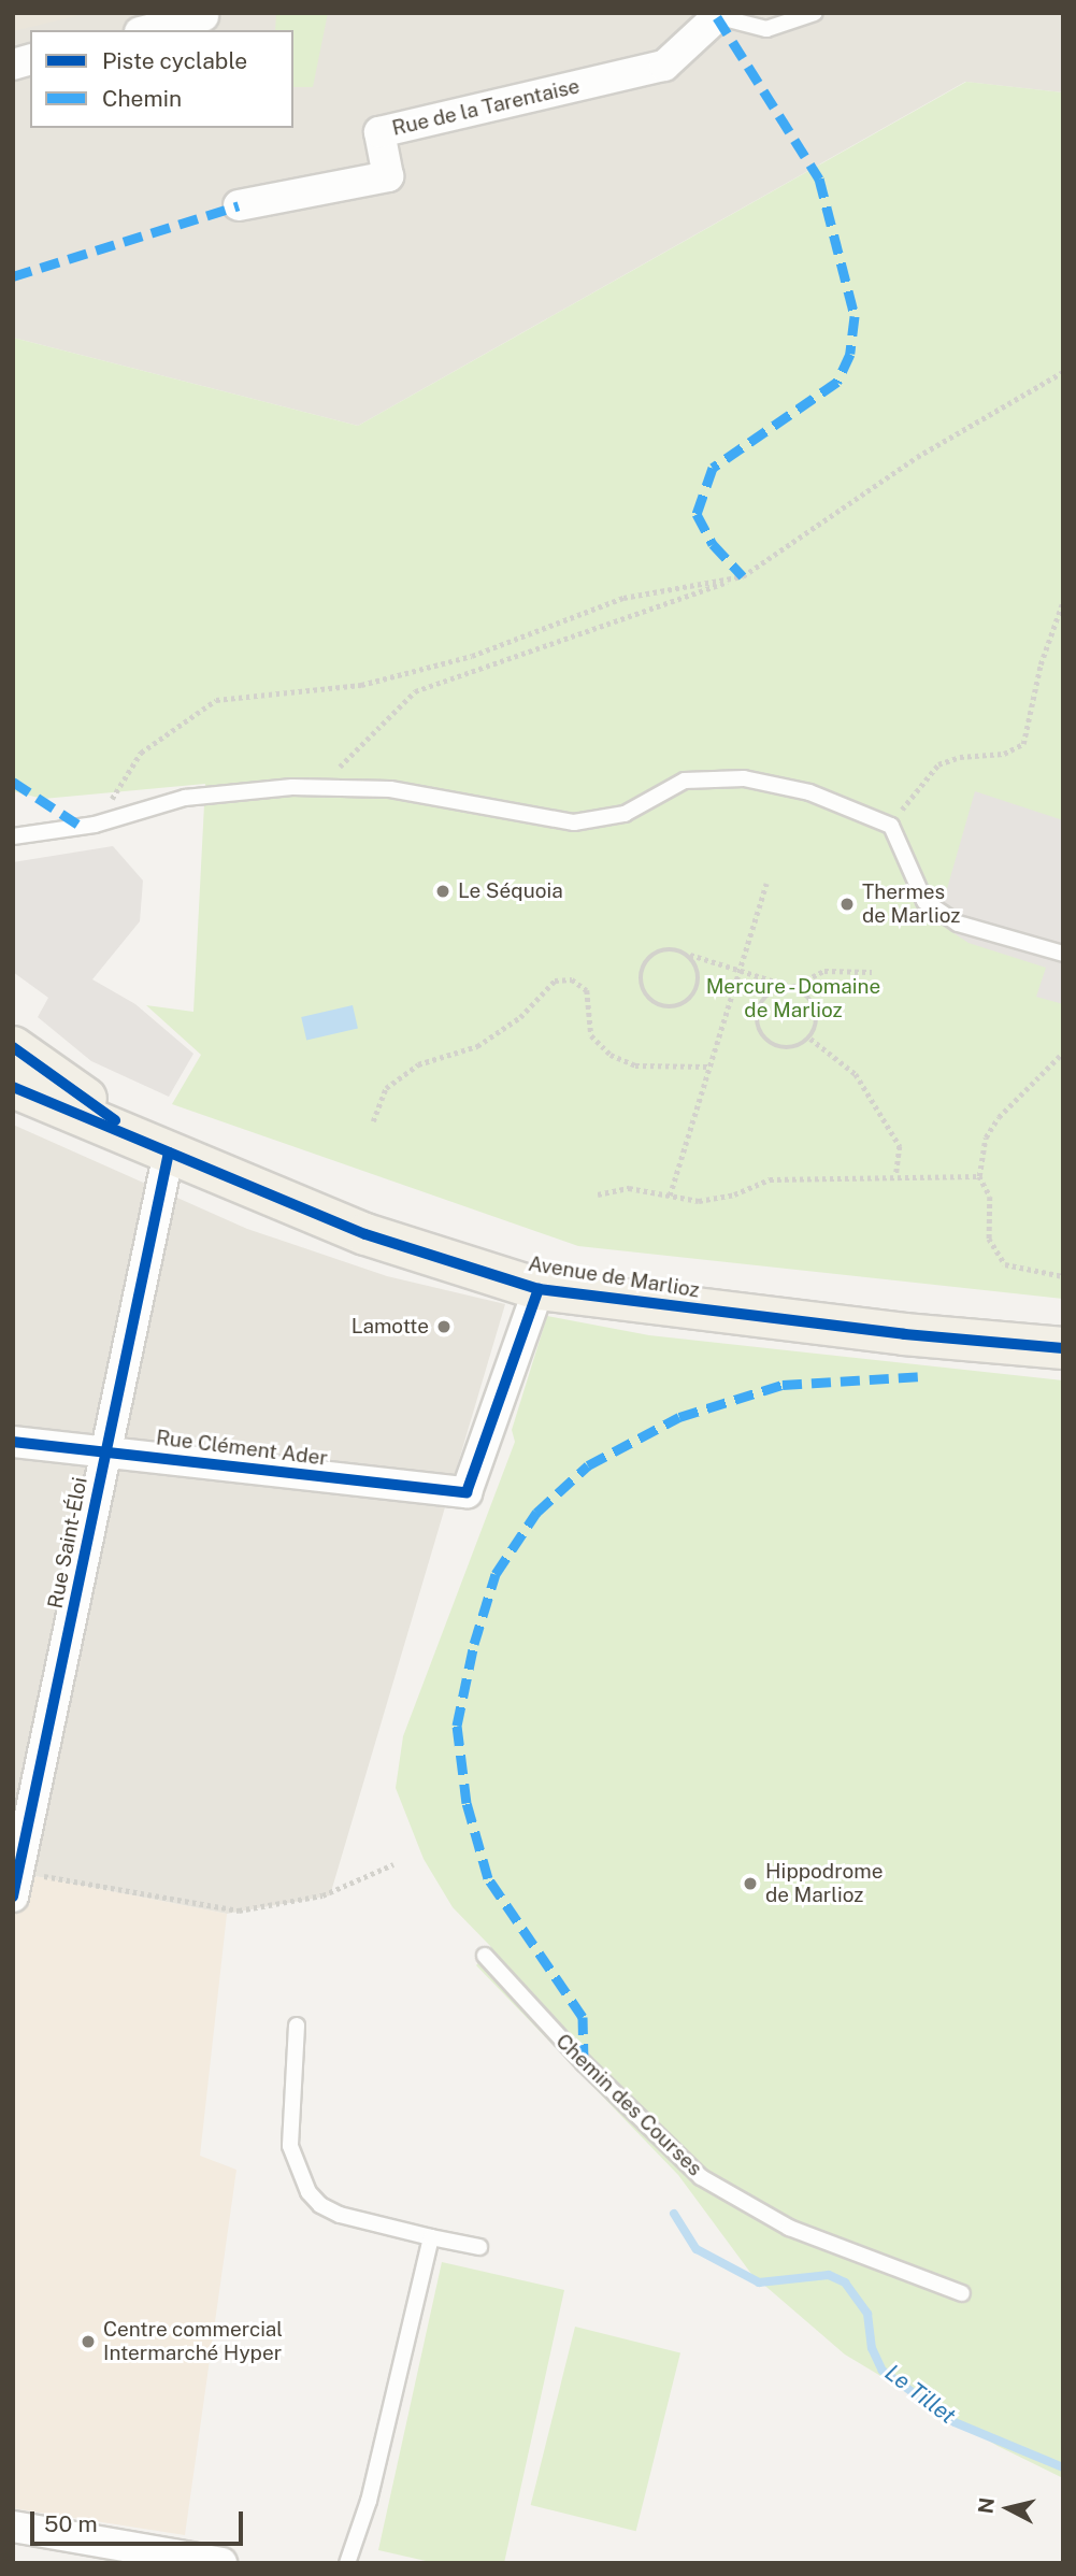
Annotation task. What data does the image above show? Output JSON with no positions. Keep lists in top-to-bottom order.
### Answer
{
  "streets": {
    "main road": ["Avenue de Marlioz"],
    "street": ["Rue de la Tarentaise", "Rue Clément Ader", "Rue Saint-Éloi"],
    "lane": ["Chemin des Courses"]
  },
  "crossings": [
    ["Avenue de Marlioz", "Rue Clément Ader"],
    ["Avenue de Marlioz", "Rue Saint-Éloi"],
    ["Rue Clément Ader", "Rue Saint-Éloi"]
  ],
  "water": ["Le Tillet"],
  "parks": ["Mercure - Domaine de Marlioz"],
  "places": [
    "Le Séquoia",
    "Thermes de Marlioz",
    "Lamotte",
    "Hippodrome de Marlioz",
    "Centre commercial Intermarché Hyper"
  ],
  "legend": ["Piste cyclable", "Chemin"],
  "scale_bar": "50 m",
  "north": "left"
}
